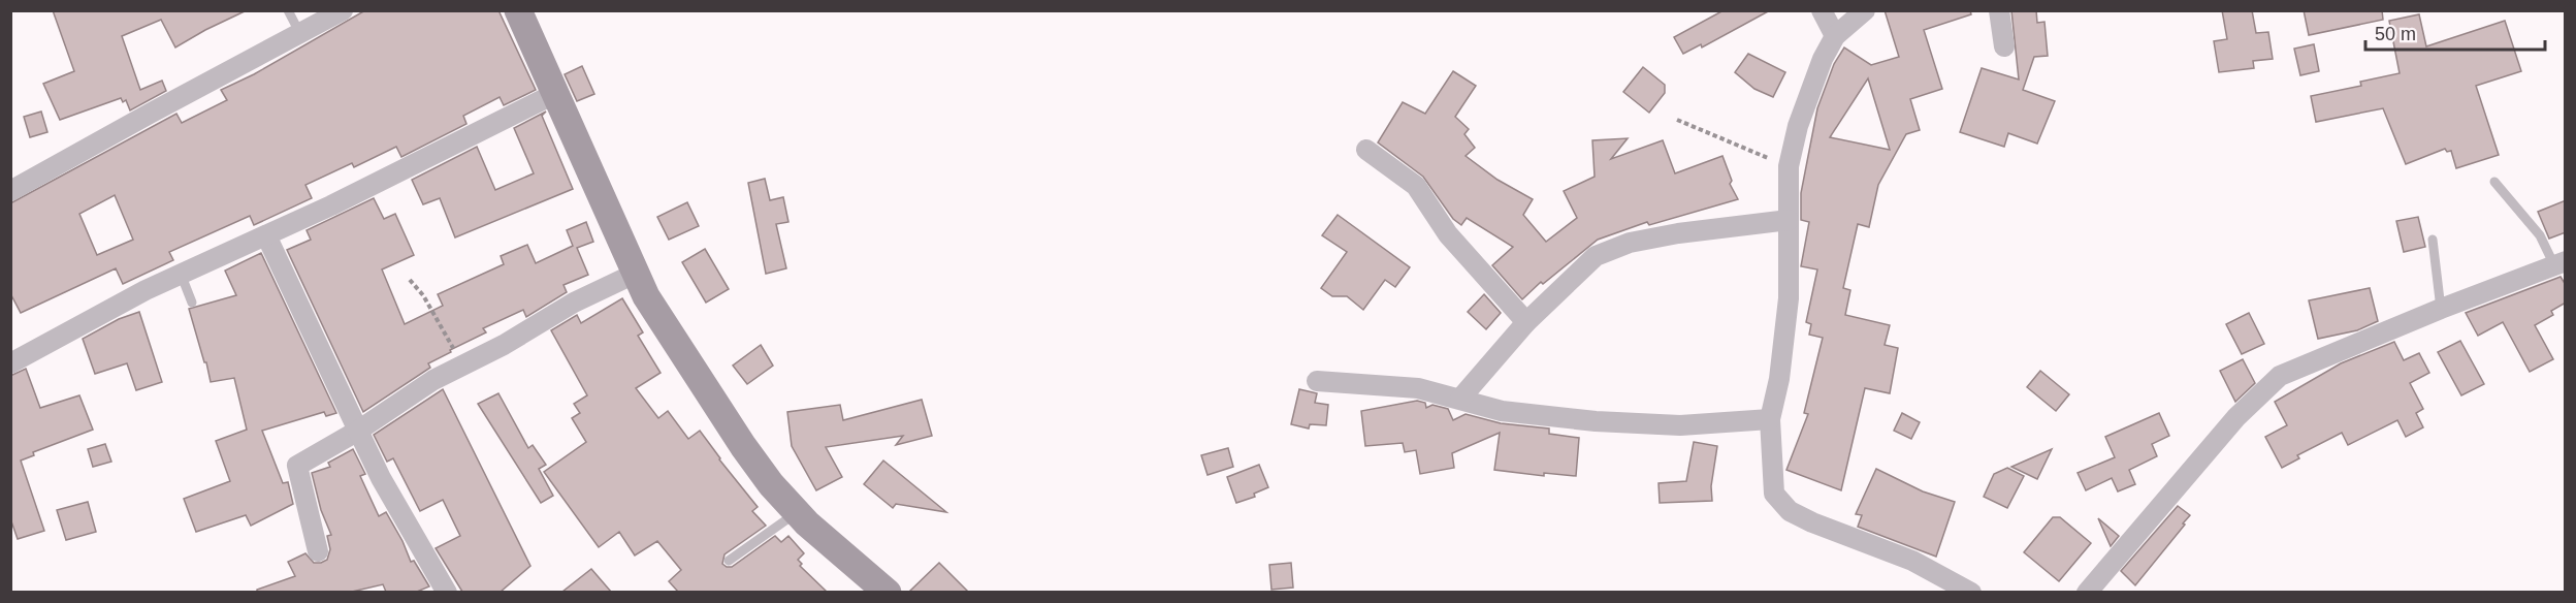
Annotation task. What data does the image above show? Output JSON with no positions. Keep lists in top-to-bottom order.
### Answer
{
  "scale_bar": "50 m"
}
